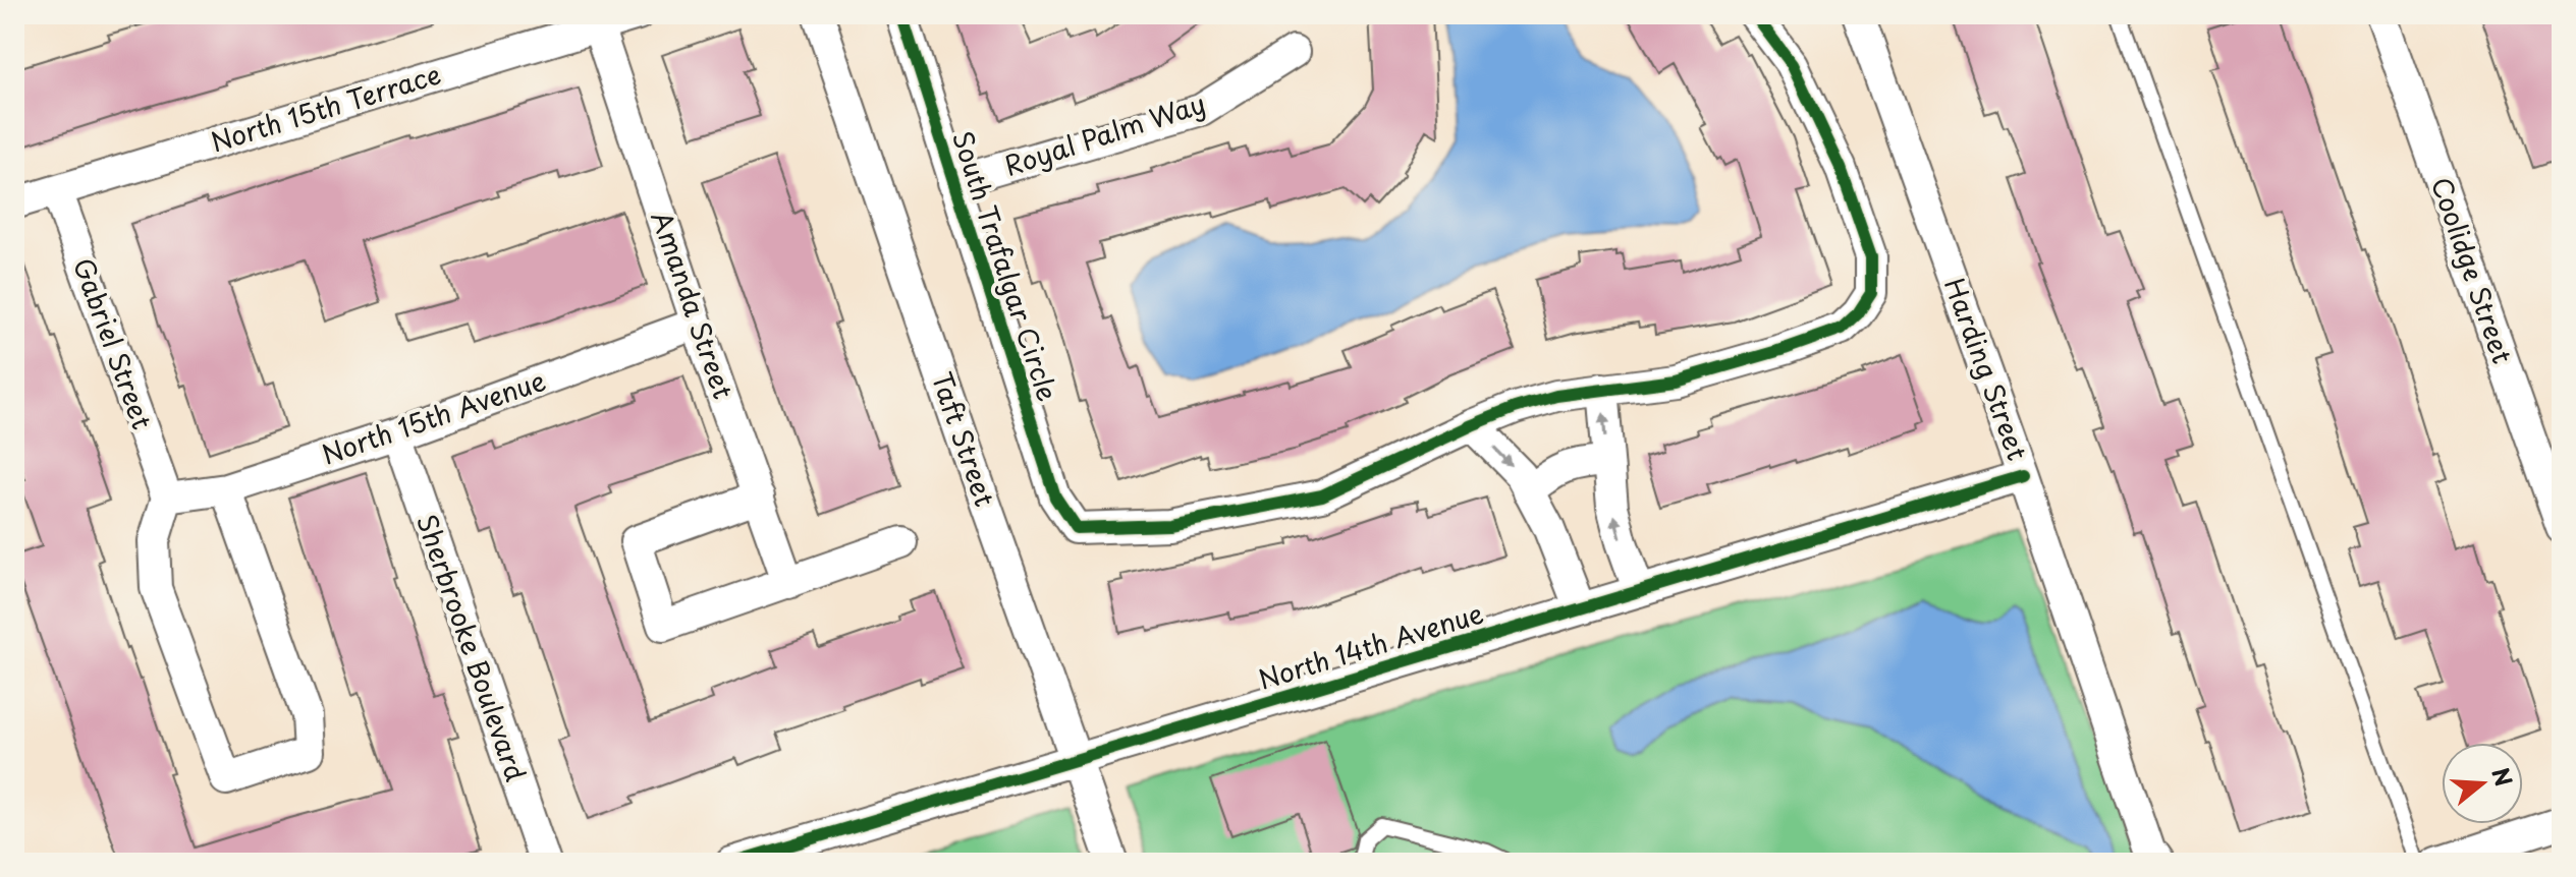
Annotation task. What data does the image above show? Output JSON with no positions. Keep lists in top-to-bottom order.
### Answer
{
  "streets": {
    "street": [
      "North 15th Terrace",
      "Royal Palm Way",
      "South Trafalgar Circle",
      "Coolidge Street",
      "Amanda Street",
      "Gabriel Street",
      "Harding Street",
      "North 15th Avenue",
      "Taft Street",
      "North 14th Avenue",
      "Sherbrooke Boulevard"
    ]
  },
  "crossings": [
    ["North 15th Terrace", "Amanda Street"],
    ["North 15th Terrace", "Gabriel Street"],
    ["Royal Palm Way", "South Trafalgar Circle"],
    ["Amanda Street", "North 15th Avenue"],
    ["Gabriel Street", "North 15th Avenue"],
    ["Harding Street", "North 14th Avenue"],
    ["North 15th Avenue", "Sherbrooke Boulevard"],
    ["Taft Street", "North 14th Avenue"]
  ],
  "north": "right"
}
